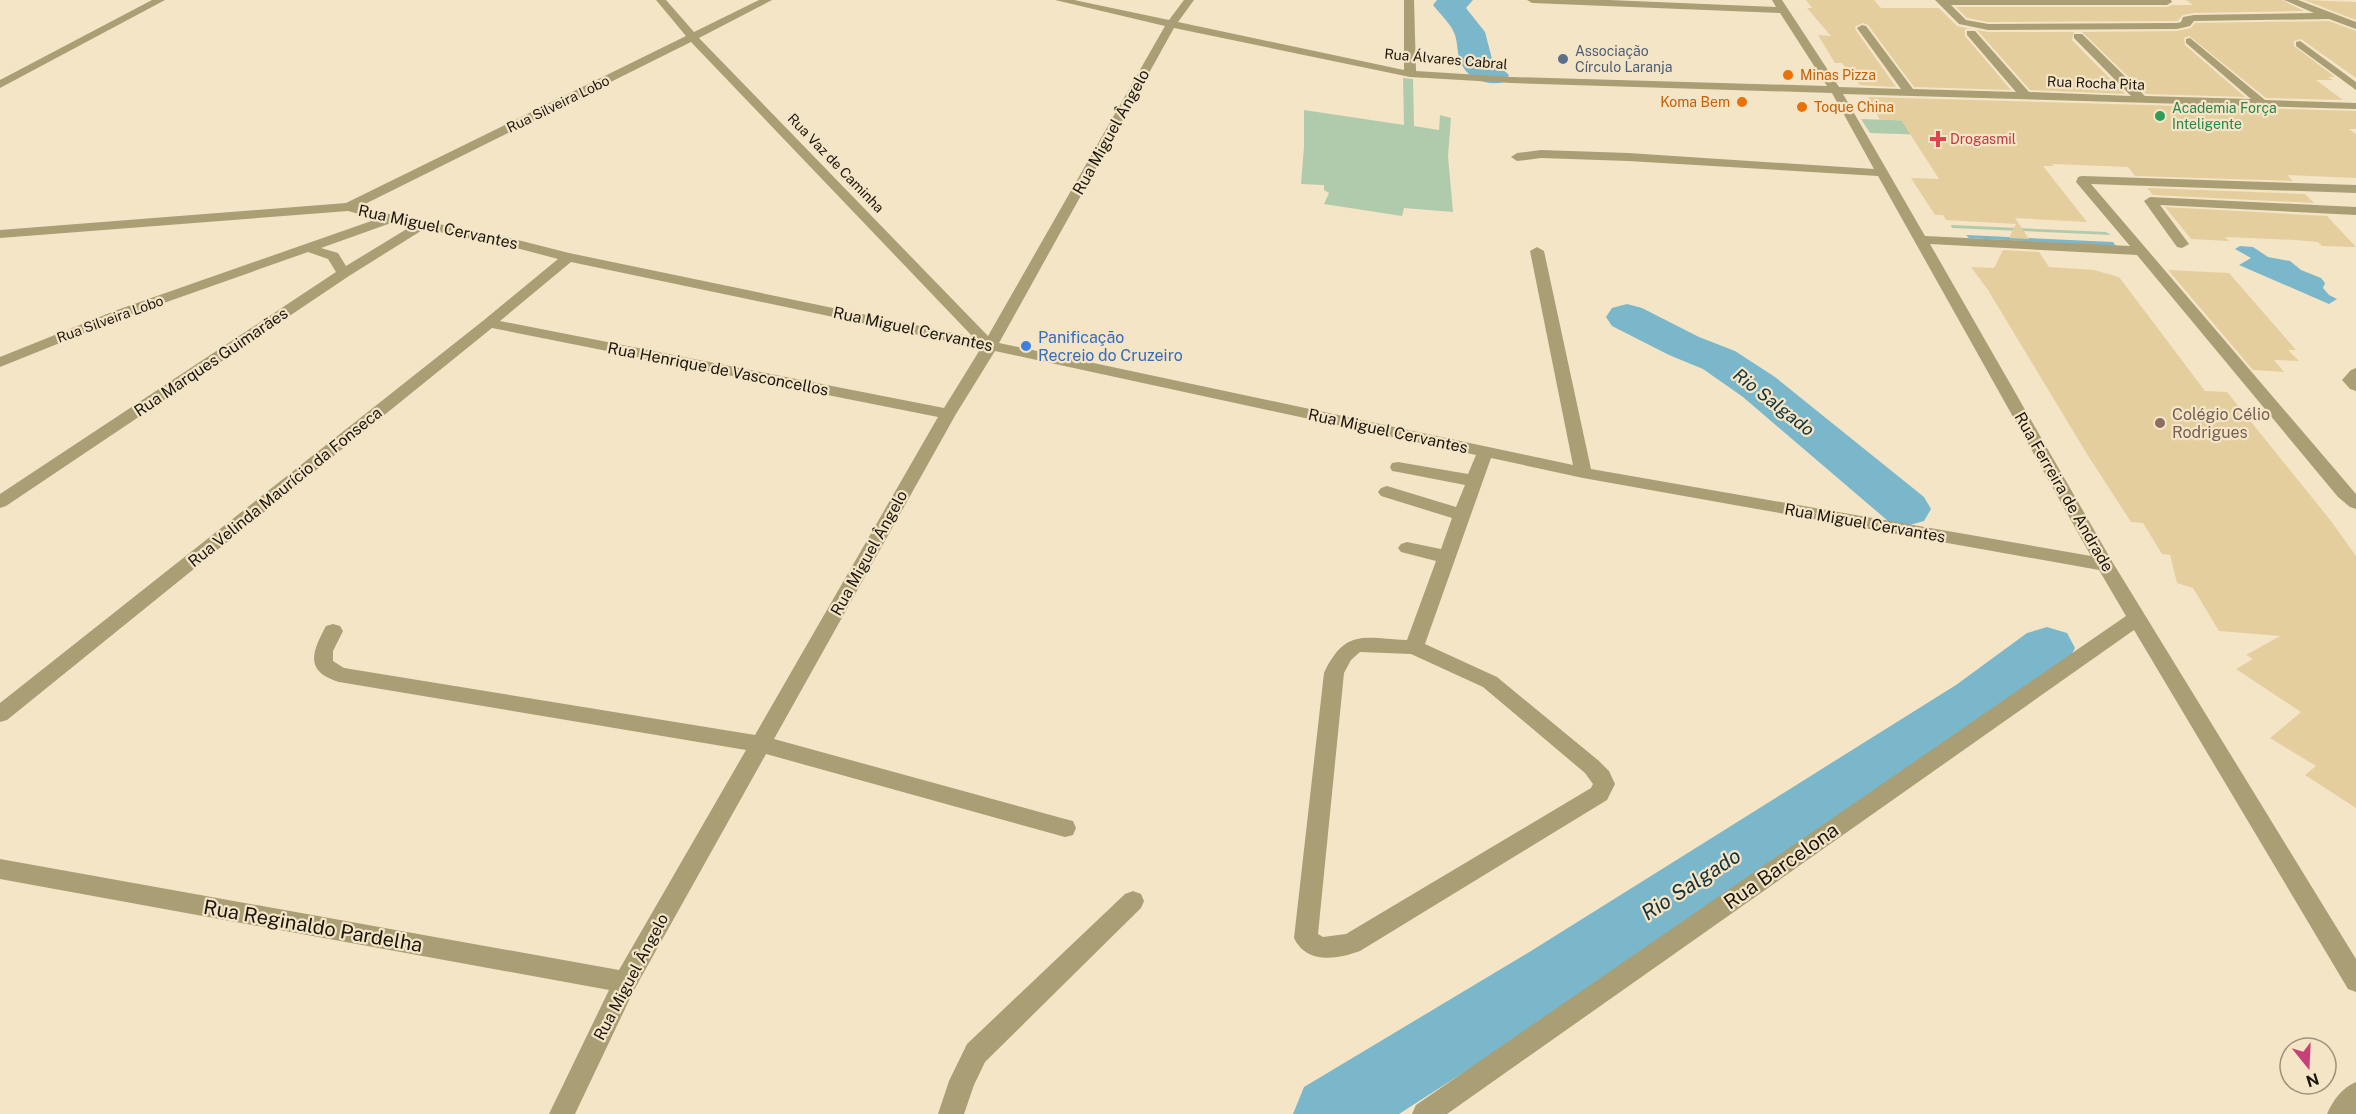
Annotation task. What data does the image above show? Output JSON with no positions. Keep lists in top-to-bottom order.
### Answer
{
  "streets": {
    "street": [
      "Rua Álvares Cabral",
      "Rua Rocha Pita",
      "Rua Silveira Lobo",
      "Rua Miguel Ângelo",
      "Rua Vaz de Caminha",
      "Rua Miguel Cervantes",
      "Rua Marques Guimarães",
      "Rua Henrique de Vasconcellos",
      "Rua Velinda Maurício da Fonseca",
      "Rua Ferreira de Andrade",
      "Rua Barcelona",
      "Rua Reginaldo Pardelha"
    ]
  },
  "crossings": [
    ["Rua Álvares Cabral", "Rua Rocha Pita"],
    ["Rua Álvares Cabral", "Rua Miguel Ângelo"],
    ["Rua Álvares Cabral", "Rua Ferreira de Andrade"],
    ["Rua Rocha Pita", "Rua Ferreira de Andrade"],
    ["Rua Silveira Lobo", "Rua Vaz de Caminha"],
    ["Rua Silveira Lobo", "Rua Miguel Cervantes"],
    ["Rua Miguel Ângelo", "Rua Vaz de Caminha"],
    ["Rua Miguel Ângelo", "Rua Miguel Cervantes"],
    ["Rua Miguel Ângelo", "Rua Henrique de Vasconcellos"],
    ["Rua Miguel Ângelo", "Rua Reginaldo Pardelha"],
    ["Rua Vaz de Caminha", "Rua Miguel Cervantes"],
    ["Rua Miguel Cervantes", "Rua Marques Guimarães"],
    ["Rua Miguel Cervantes", "Rua Velinda Maurício da Fonseca"],
    ["Rua Miguel Cervantes", "Rua Ferreira de Andrade"],
    ["Rua Henrique de Vasconcellos", "Rua Velinda Maurício da Fonseca"],
    ["Rua Ferreira de Andrade", "Rua Barcelona"]
  ],
  "water": ["Rio Salgado"],
  "places": {
    "other": [
      "Associação Círculo Laranja",
      "Minas Pizza",
      "Koma Bem",
      "Toque China",
      "Academia Força Inteligente",
      "Panificação Recreio do Cruzeiro",
      "Colégio Célio Rodrigues"
    ],
    "health": ["Drogasmil"]
  },
  "north": "bottom"
}
